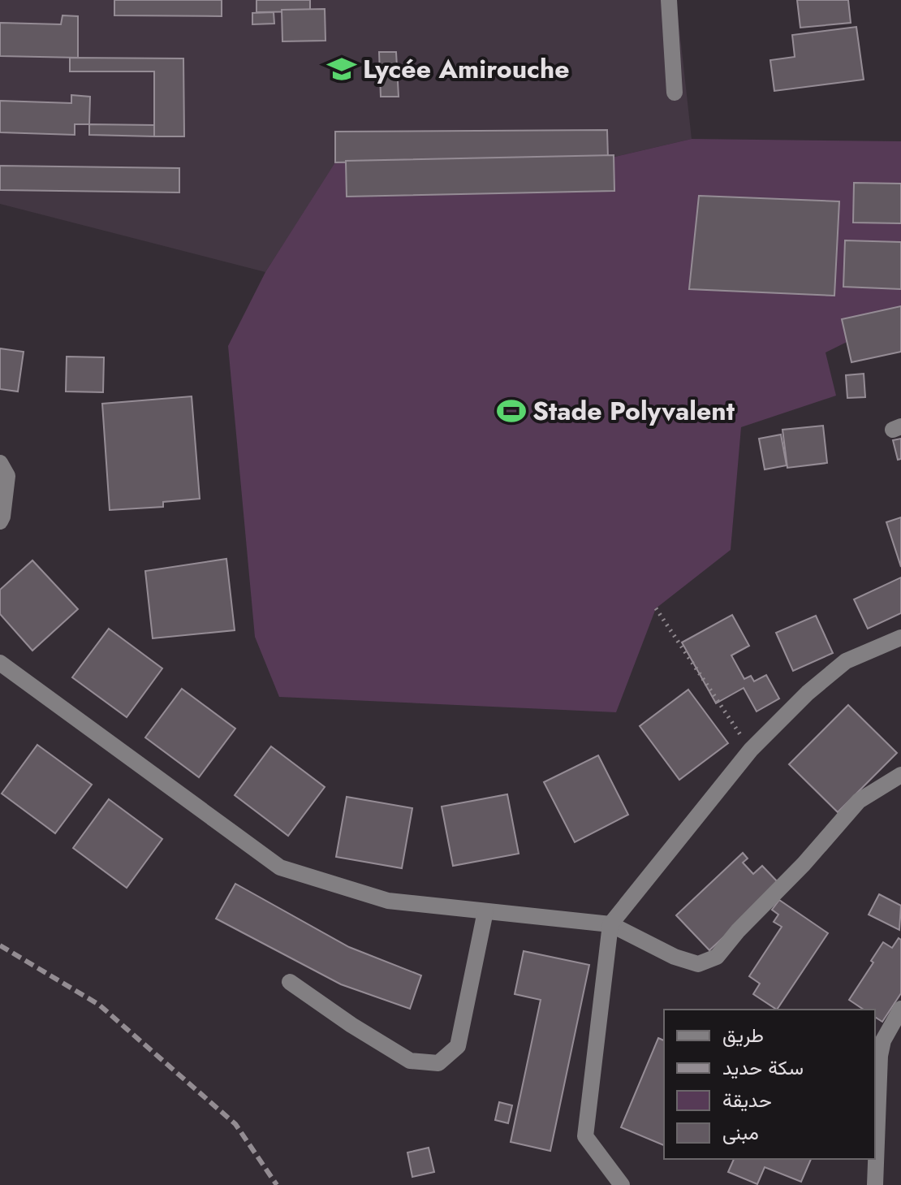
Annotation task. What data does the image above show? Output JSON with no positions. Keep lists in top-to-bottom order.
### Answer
{
  "places": {
    "school or university": ["Lycée Amirouche"],
    "sports": ["Stade Polyvalent"]
  },
  "legend": [
    "طريق",
    "سكة حديد",
    "حديقة",
    "مبنى"
  ]
}
